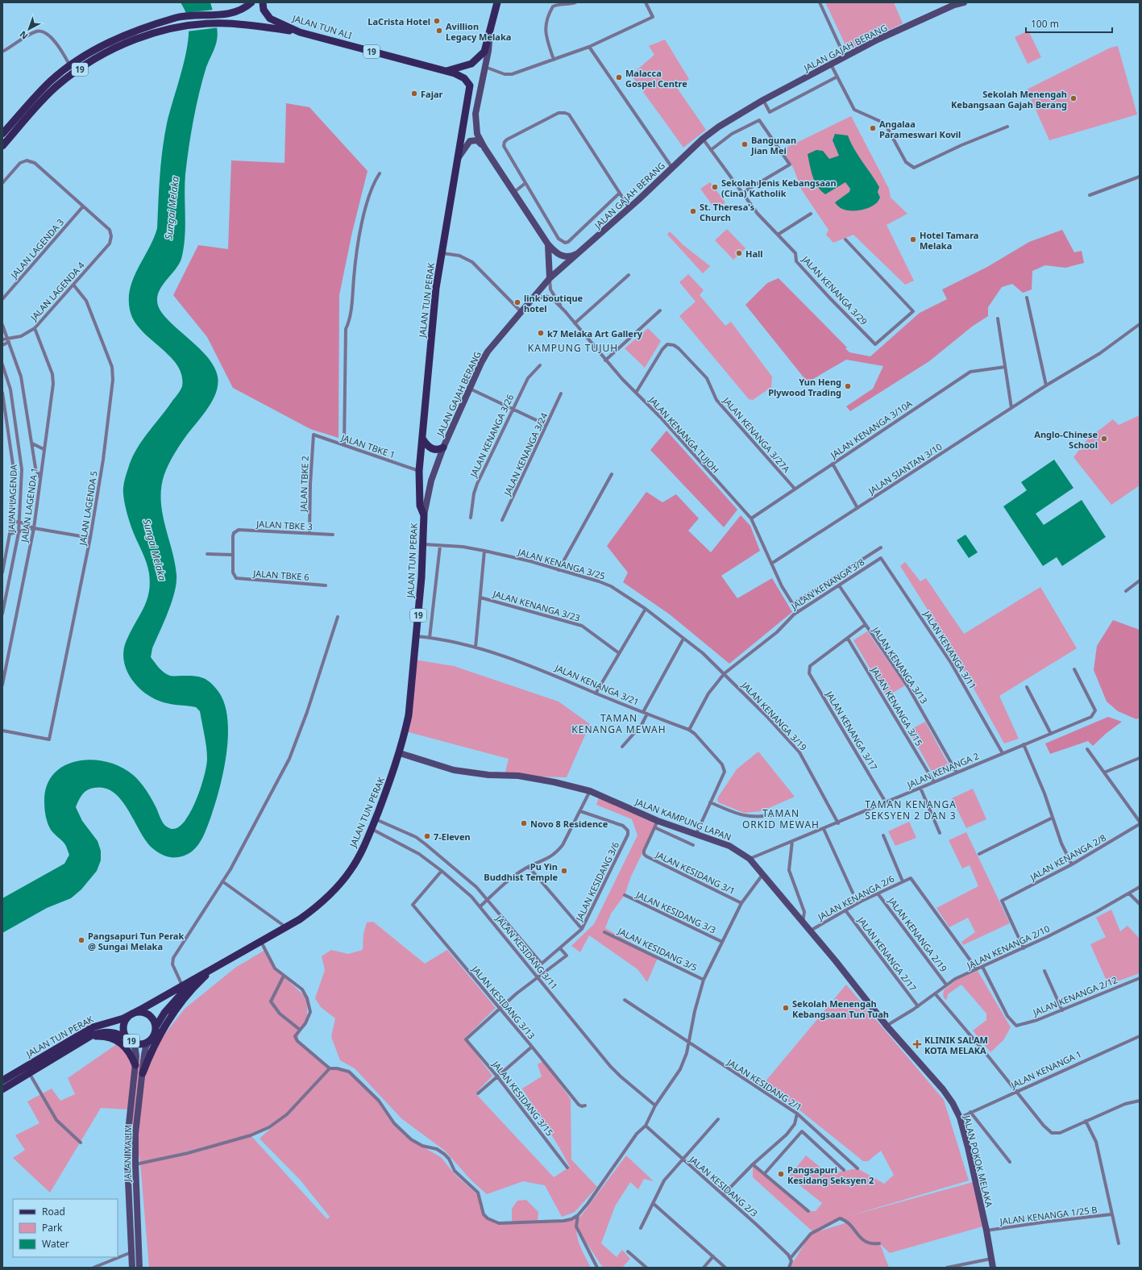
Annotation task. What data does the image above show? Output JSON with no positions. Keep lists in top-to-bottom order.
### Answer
{
  "streets": {
    "main road": ["JALAN TUN ALI", "19", "JALAN TUN PERAK"],
    "street": [
      "JALAN GAJAH BERANG",
      "JALAN LAGENDA 3",
      "JALAN KENANGA 3/29",
      "JALAN LAGENDA 4",
      "JALAN KENANGA 3/10A",
      "JALAN KENANGA TUJOH",
      "JALAN KENANGA 3/27A",
      "JALAN KENANGA 3/26",
      "JALAN TBKE 1",
      "JALAN KENANGA 3/24",
      "JALAN SIANTAN 3/10",
      "JALAN TBKE 2",
      "JALAN LAGENDA",
      "JALAN LAGENDA 1",
      "JALAN LAGENDA 5",
      "JALAN TBKE 3",
      "JALAN KENANGA 3/25",
      "JALAN TBKE 6",
      "JALAN KENANGA 3/8",
      "JALAN KENANGA 3/23",
      "JALAN KENANGA 3/11",
      "JALAN KENANGA 3/13",
      "JALAN KENANGA 3/21",
      "JALAN KENANGA 3/15",
      "JALAN KENANGA 3/19",
      "JALAN KENANGA 3/17",
      "JALAN KENANGA 2",
      "JALAN KAMPUNG LAPAN",
      "JALAN KENANGA 2/8",
      "JALAN KESIDANG 3/1",
      "JALAN KESIDANG 3/6",
      "JALAN KENANGA 2/6",
      "JALAN KESIDANG 3/3",
      "JALAN KENANGA 2/19",
      "JALAN KENANGA 2/10",
      "JALAN KESIDANG 3/5",
      "JALAN KESIDANG 3/11",
      "JALAN KENANGA 2/17",
      "JALAN KENANGA 2/12",
      "JALAN KESIDANG 3/13",
      "JALAN KENANGA 1",
      "JALAN KESIDANG 2/1",
      "JALAN KESIDANG 3/15",
      "JALAN MALIM",
      "JALAN POKOK MELAKA",
      "JALAN KESIDANG 2/3",
      "JALAN KENANGA 1/25 B"
    ]
  },
  "crossings": [
    ["JALAN TUN ALI", "19"],
    ["JALAN TUN ALI", "JALAN TUN PERAK"],
    ["JALAN GAJAH BERANG", "JALAN KENANGA 3/29"],
    ["JALAN GAJAH BERANG", "JALAN TUN PERAK"],
    ["JALAN GAJAH BERANG", "JALAN KENANGA TUJOH"],
    ["19", "JALAN TUN PERAK"],
    ["19", "JALAN MALIM"],
    ["JALAN LAGENDA 3", "JALAN LAGENDA 4"],
    ["JALAN LAGENDA 4", "JALAN LAGENDA 1"],
    ["JALAN LAGENDA 4", "JALAN LAGENDA 5"],
    ["JALAN TUN PERAK", "JALAN TBKE 1"],
    ["JALAN TUN PERAK", "JALAN KENANGA 3/25"],
    ["JALAN TUN PERAK", "JALAN KENANGA 3/21"],
    ["JALAN TUN PERAK", "JALAN KAMPUNG LAPAN"],
    ["JALAN TUN PERAK", "JALAN KESIDANG 3/11"],
    ["JALAN TUN PERAK", "JALAN MALIM"],
    ["JALAN KENANGA 3/10A", "JALAN KENANGA TUJOH"],
    ["JALAN KENANGA 3/10A", "JALAN KENANGA 3/27A"],
    ["JALAN KENANGA TUJOH", "JALAN KENANGA 3/27A"],
    ["JALAN KENANGA TUJOH", "JALAN SIANTAN 3/10"],
    ["JALAN KENANGA TUJOH", "JALAN KENANGA 3/8"],
    ["JALAN TBKE 1", "JALAN TBKE 2"],
    ["JALAN TBKE 2", "JALAN TBKE 3"],
    ["JALAN TBKE 3", "JALAN TBKE 6"],
    ["JALAN KENANGA 3/25", "JALAN KENANGA 3/8"],
    ["JALAN KENANGA 3/25", "JALAN KENANGA 3/19"],
    ["JALAN KENANGA 3/8", "JALAN KENANGA 3/11"],
    ["JALAN KENANGA 3/8", "JALAN KENANGA 3/13"],
    ["JALAN KENANGA 3/8", "JALAN KENANGA 3/21"],
    ["JALAN KENANGA 3/8", "JALAN KENANGA 3/19"],
    ["JALAN KENANGA 3/11", "JALAN KENANGA 2"],
    ["JALAN KENANGA 3/13", "JALAN KENANGA 2"],
    ["JALAN KENANGA 3/21", "JALAN KAMPUNG LAPAN"],
    ["JALAN KENANGA 3/15", "JALAN KENANGA 3/17"],
    ["JALAN KENANGA 3/15", "JALAN KENANGA 2"],
    ["JALAN KENANGA 3/19", "JALAN KENANGA 2"],
    ["JALAN KENANGA 3/17", "JALAN KENANGA 2"],
    ["JALAN KENANGA 2", "JALAN KAMPUNG LAPAN"],
    ["JALAN KAMPUNG LAPAN", "JALAN KENANGA 2/6"],
    ["JALAN KAMPUNG LAPAN", "JALAN KENANGA 2/10"],
    ["JALAN KAMPUNG LAPAN", "JALAN POKOK MELAKA"],
    ["JALAN KENANGA 2/8", "JALAN KENANGA 2/10"],
    ["JALAN KENANGA 2/6", "JALAN KENANGA 2/19"],
    ["JALAN KENANGA 2/6", "JALAN KENANGA 2/10"],
    ["JALAN KENANGA 2/6", "JALAN KENANGA 2/17"],
    ["JALAN KENANGA 2/19", "JALAN KENANGA 2/10"],
    ["JALAN KENANGA 2/10", "JALAN KENANGA 2/17"],
    ["JALAN KENANGA 2/10", "JALAN KENANGA 2/12"],
    ["JALAN KENANGA 2/10", "JALAN POKOK MELAKA"],
    ["JALAN KESIDANG 3/11", "JALAN KESIDANG 3/13"],
    ["JALAN KESIDANG 3/13", "JALAN KESIDANG 3/15"],
    ["JALAN KENANGA 1", "JALAN POKOK MELAKA"],
    ["JALAN POKOK MELAKA", "JALAN KENANGA 1/25 B"]
  ],
  "districts": [
    "KAMPUNG TUJUH",
    "TAMAN KENANGA MEWAH",
    "TAMAN KENANGA SEKSYEN 2 DAN 3",
    "TAMAN ORKID MEWAH"
  ],
  "water": ["Sungai Melaka"],
  "places": {
    "other": [
      "LaCrista Hotel",
      "Avillion Legacy Melaka",
      "Malacca Gospel Centre",
      "Fajar",
      "Sekolah Menengah Kebangsaan Gajah Berang",
      "Angalaa Parameswari Kovil",
      "Bangunan Jian Mei",
      "Sekolah Jenis Kebangsaan (Cina) Katholik",
      "St. Theresa's Church",
      "Hotel Tamara Melaka",
      "Hall",
      "link boutique hotel",
      "k7 Melaka Art Gallery",
      "Yun Heng Plywood Trading",
      "Anglo-Chinese School",
      "Novo 8 Residence",
      "7-Eleven",
      "Pu Yin Buddhist Temple",
      "Pangsapuri Tun Perak @ Sungai Melaka",
      "Sekolah Menengah Kebangsaan Tun Tuah",
      "Pangsapuri Kesidang Seksyen 2"
    ],
    "health": ["KLINIK SALAM KOTA MELAKA"]
  },
  "legend": ["Road", "Park", "Water"],
  "scale_bar": "100 m",
  "north": "bottom left"
}
